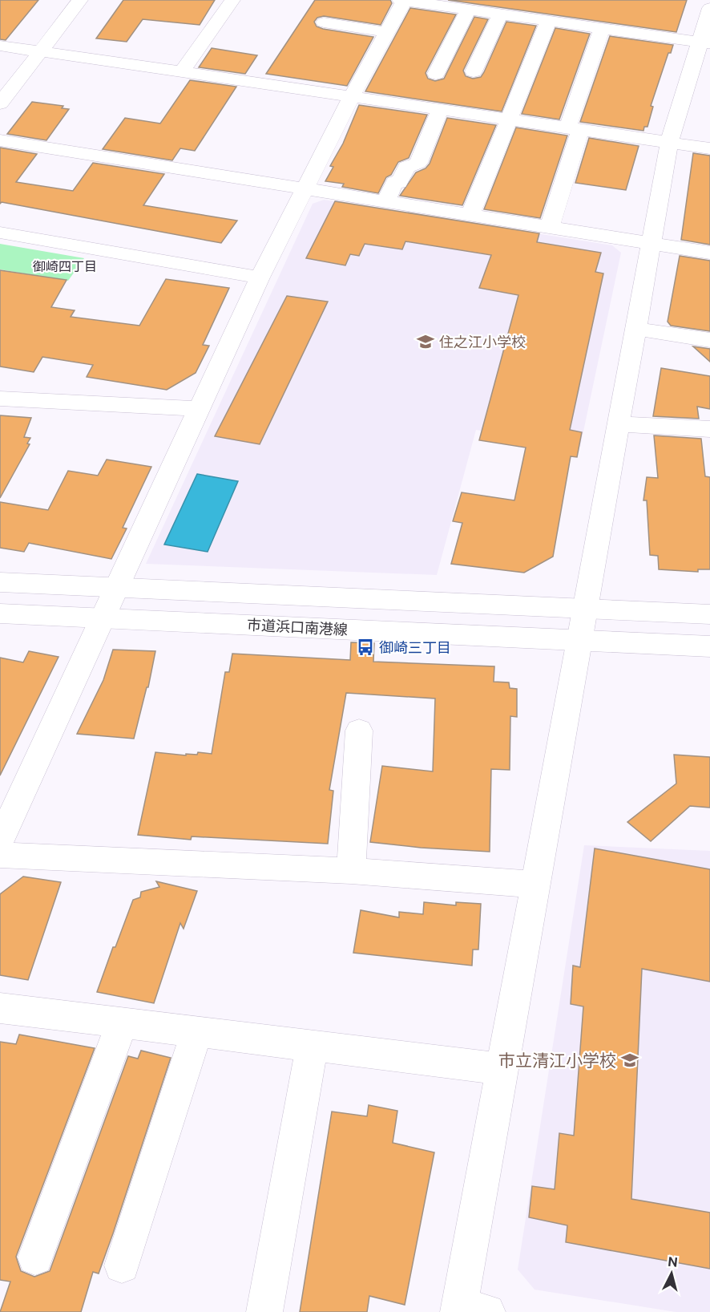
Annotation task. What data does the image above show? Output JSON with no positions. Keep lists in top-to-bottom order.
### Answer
{
  "streets": {
    "street": ["市道浜口南港線"]
  },
  "districts": ["御崎四丁目"],
  "places": {
    "school or university": ["住之江小学校", "市立清江小学校"],
    "bus stop": ["御崎三丁目"]
  },
  "north": "top"
}
